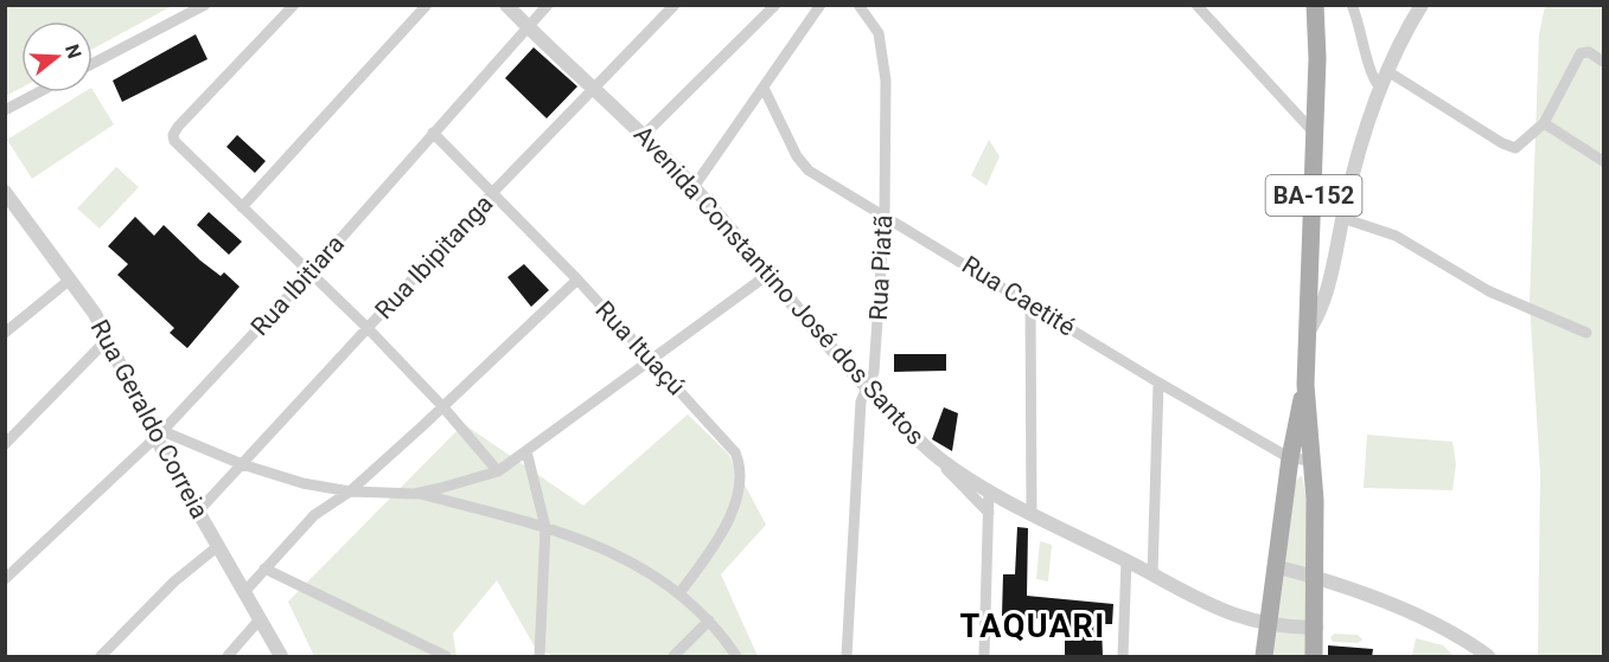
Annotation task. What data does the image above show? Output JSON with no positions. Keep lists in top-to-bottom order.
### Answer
{
  "streets": {
    "main road": ["BA-152"],
    "street": [
      "Rua Ibipitanga",
      "Rua Piatã",
      "Rua Ibitiara",
      "Avenida Constantino José dos Santos",
      "Rua Caetité",
      "Rua Ituaçú",
      "Rua Geraldo Correia"
    ]
  },
  "crossings": [
    ["BA-152", "Avenida Constantino José dos Santos"],
    ["BA-152", "Rua Caetité"],
    ["Rua Ibipitanga", "Avenida Constantino José dos Santos"],
    ["Rua Ibipitanga", "Rua Ituaçú"],
    ["Rua Ibipitanga", "Rua Geraldo Correia"],
    ["Rua Piatã", "Avenida Constantino José dos Santos"],
    ["Rua Piatã", "Rua Caetité"],
    ["Rua Ibitiara", "Avenida Constantino José dos Santos"],
    ["Rua Ibitiara", "Rua Ituaçú"],
    ["Rua Ibitiara", "Rua Geraldo Correia"]
  ],
  "districts": ["TAQUARI"],
  "north": "right"
}
